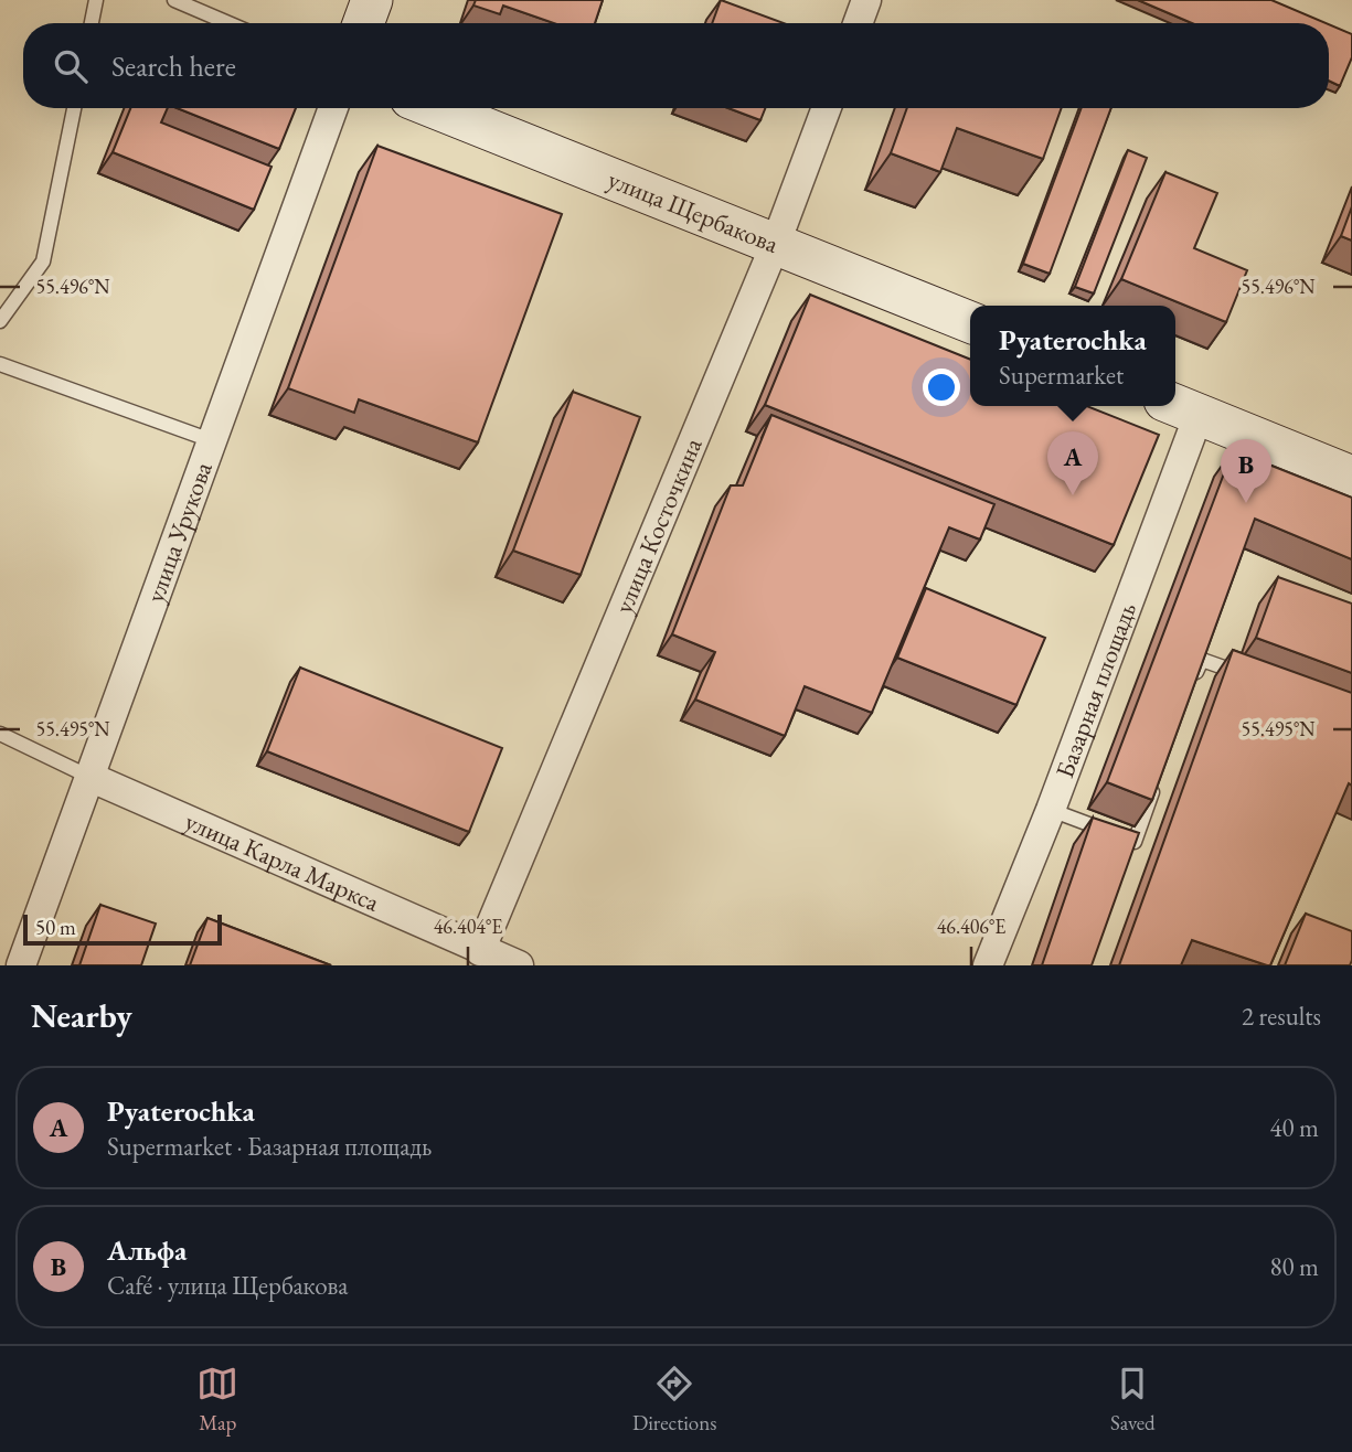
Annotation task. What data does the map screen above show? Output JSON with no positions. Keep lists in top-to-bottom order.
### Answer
{
  "streets": {
    "street": [
      "улица Щербакова",
      "улица Косточкина",
      "улица Урукова",
      "Базарная площадь",
      "улица Карла Маркса"
    ]
  },
  "crossings": [
    ["улица Щербакова", "улица Косточкина"],
    ["улица Косточкина", "улица Карла Маркса"],
    ["улица Урукова", "улица Карла Маркса"]
  ],
  "scale_bar": "50 m",
  "page": {
    "search": "Search here",
    "popup": ["Pyaterochka", "Supermarket"],
    "pins": ["A", "B"],
    "scale": "50 m",
    "heading": ["Nearby", "2 results"],
    "list": [
      {
        "mark": "A",
        "name": "Pyaterochka",
        "note": "Supermarket · Базарная площадь",
        "value": "40 m"
      },
      {
        "mark": "B",
        "name": "Альфа",
        "note": "Café · улица Щербакова",
        "value": "80 m"
      }
    ],
    "nav": ["Map", "Directions", "Saved"]
  },
  "coordinates": [
    "55.496°N",
    "55.495°N",
    "46.404°E",
    "46.406°E"
  ]
}
